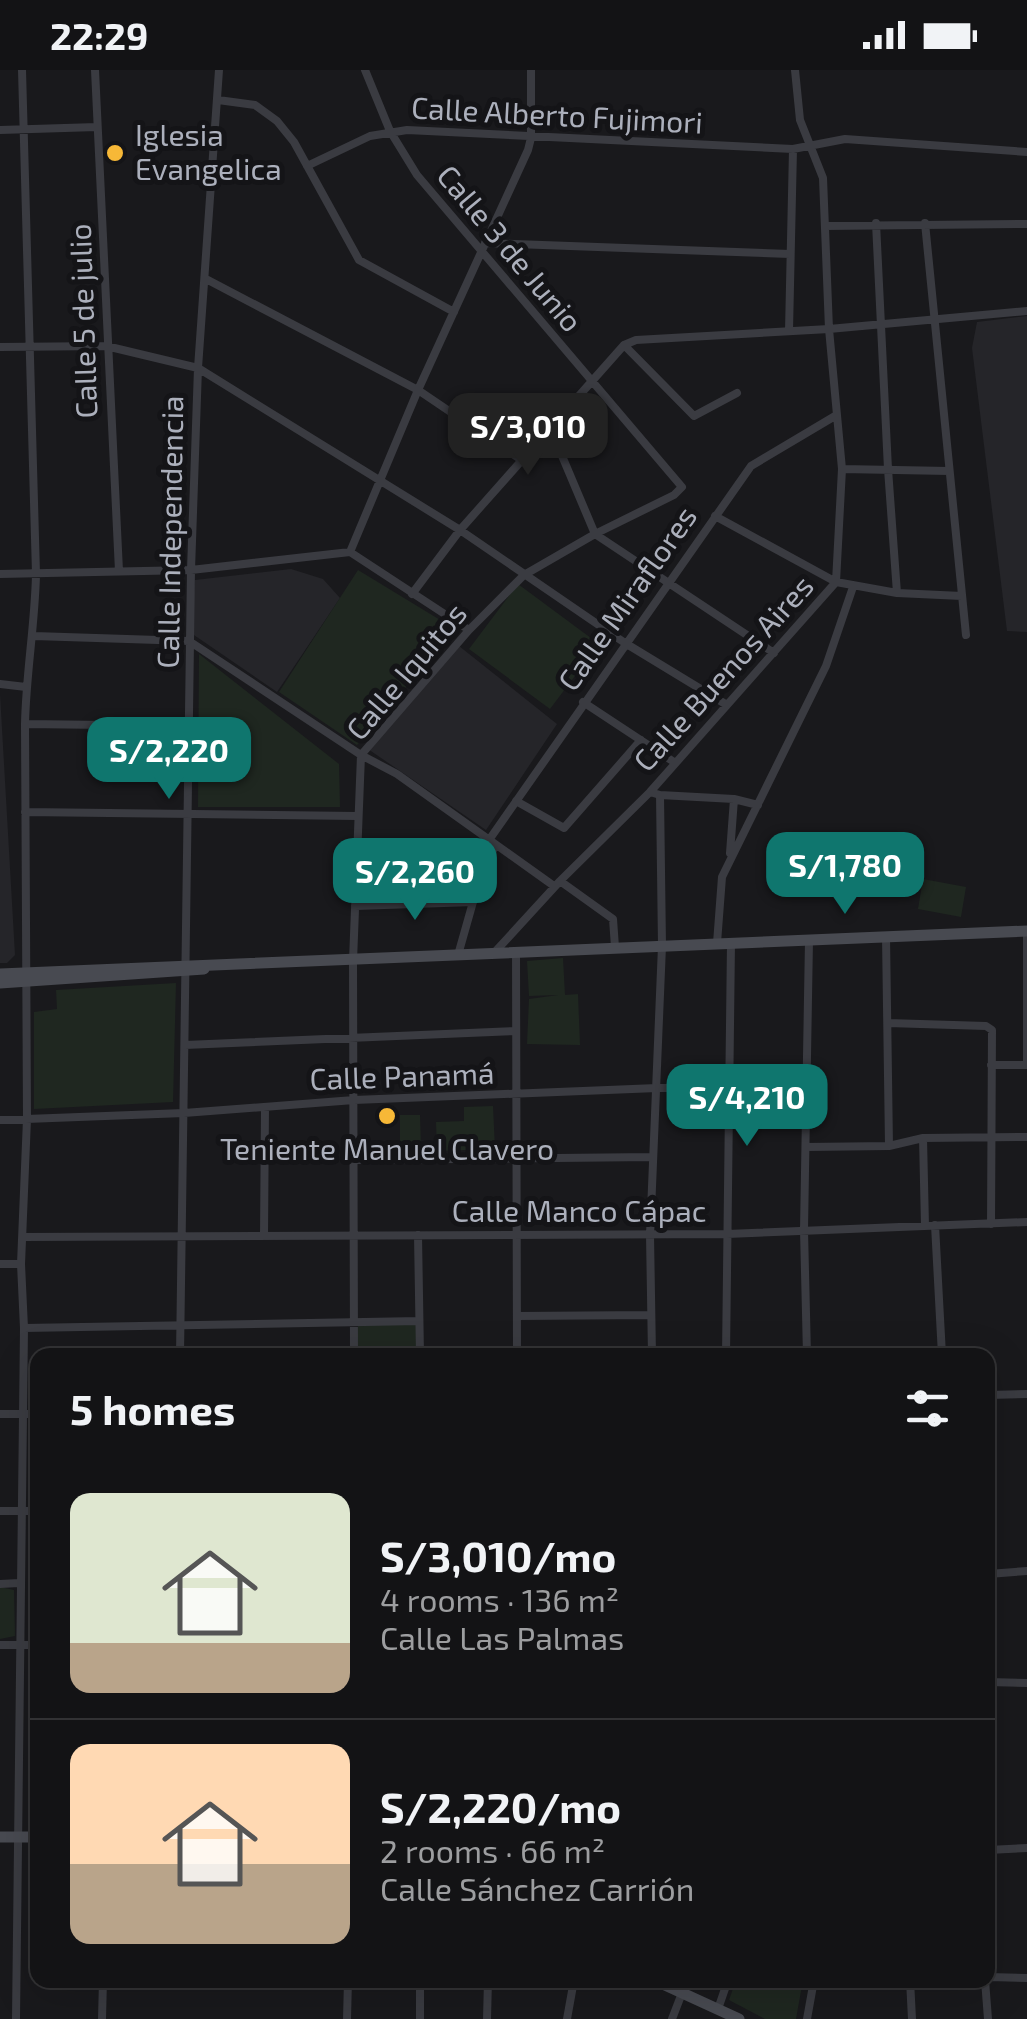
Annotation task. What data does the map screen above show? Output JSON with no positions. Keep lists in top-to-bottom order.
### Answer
{
  "streets": {
    "street": [
      "Calle Alberto Fujimori",
      "Calle 3 de Junio",
      "Calle 5 de julio",
      "Calle Independencia",
      "Calle Miraflores",
      "Calle Iquitos",
      "Calle Buenos Aires",
      "Calle Panamá",
      "Calle Manco Cápac"
    ]
  },
  "crossings": [
    ["Calle Alberto Fujimori", "Calle 3 de Junio"],
    ["Calle Alberto Fujimori", "Calle Buenos Aires"],
    ["Calle 3 de Junio", "Calle Iquitos"],
    ["Calle Independencia", "Calle Panamá"],
    ["Calle Independencia", "Calle Manco Cápac"],
    ["Calle Miraflores", "Calle Buenos Aires"],
    ["Calle Iquitos", "Calle Panamá"],
    ["Calle Iquitos", "Calle Manco Cápac"]
  ],
  "places": ["Iglesia Evangelica", "Teniente Manuel Clavero"],
  "page": {
    "status": "22:29",
    "price": [
      "S/3,010",
      "S/2,220",
      "S/1,780",
      "S/2,260",
      "S/4,210"
    ],
    "heading": "5 homes",
    "list": [
      {
        "name": "S/3,010/mo",
        "note": "4 rooms · 136 m² · Calle Las Palmas"
      },
      {
        "name": "S/2,220/mo",
        "note": "2 rooms · 66 m² · Calle Sánchez Carrión"
      }
    ]
  }
}
